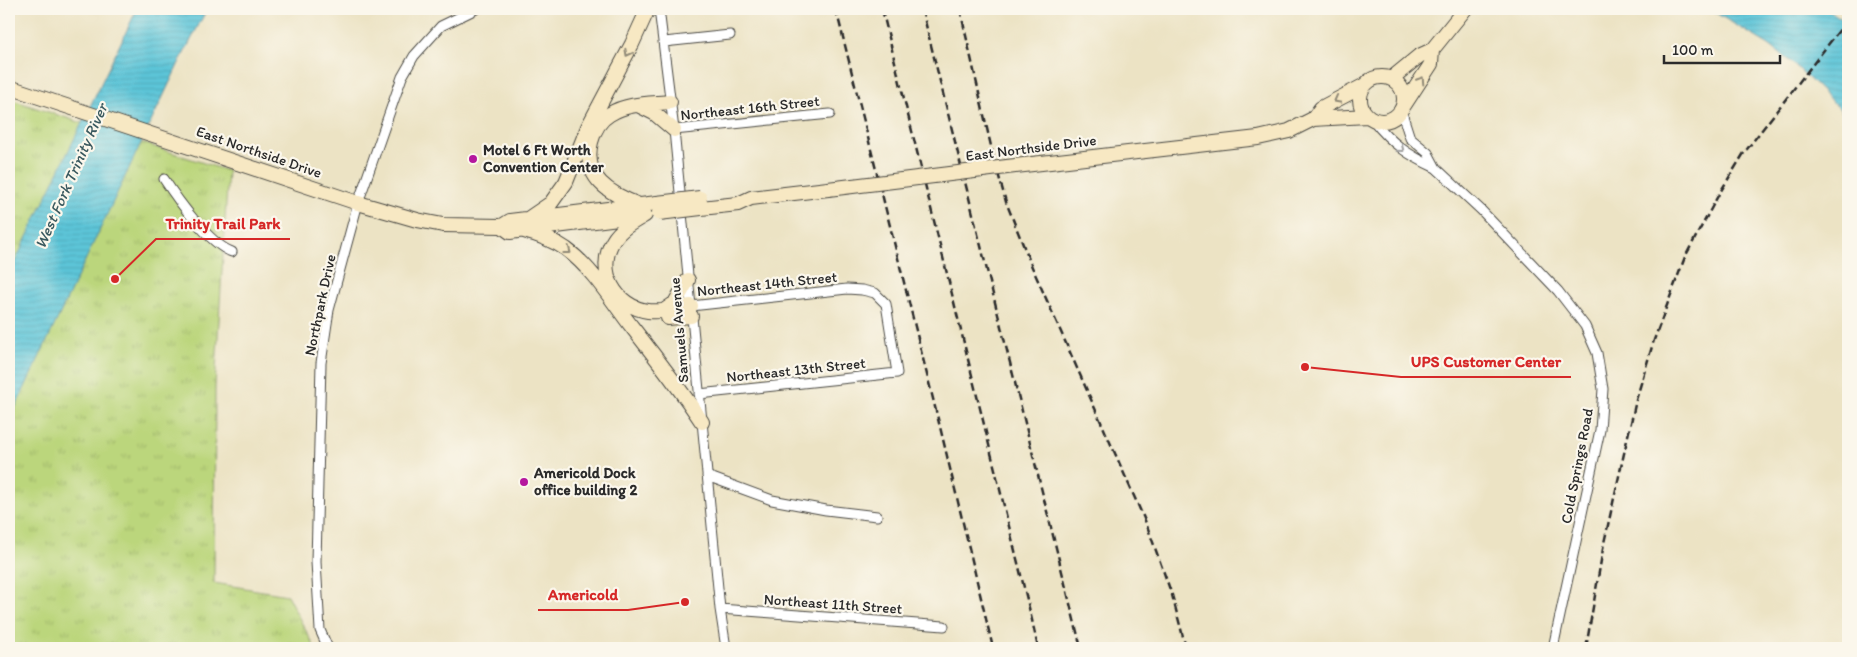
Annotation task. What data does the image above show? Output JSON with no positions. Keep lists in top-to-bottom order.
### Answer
{
  "streets": {
    "street": [
      "Northeast 16th Street",
      "East Northside Drive",
      "Northeast 14th Street",
      "Northpark Drive",
      "Samuels Avenue",
      "Northeast 13th Street",
      "Cold Springs Road",
      "Northeast 11th Street"
    ]
  },
  "crossings": [
    ["Northeast 16th Street", "Samuels Avenue"],
    ["East Northside Drive", "Northpark Drive"],
    ["East Northside Drive", "Cold Springs Road"],
    ["Northeast 14th Street", "Samuels Avenue"],
    ["Northeast 14th Street", "Northeast 13th Street"],
    ["Samuels Avenue", "Northeast 13th Street"],
    ["Samuels Avenue", "Northeast 11th Street"]
  ],
  "water": ["West Fork Trinity River"],
  "places": [
    "Motel 6 Ft Worth Convention Center",
    "Trinity Trail Park",
    "UPS Customer Center",
    "Americold Dock office building 2",
    "Americold"
  ],
  "scale_bar": "100 m"
}
